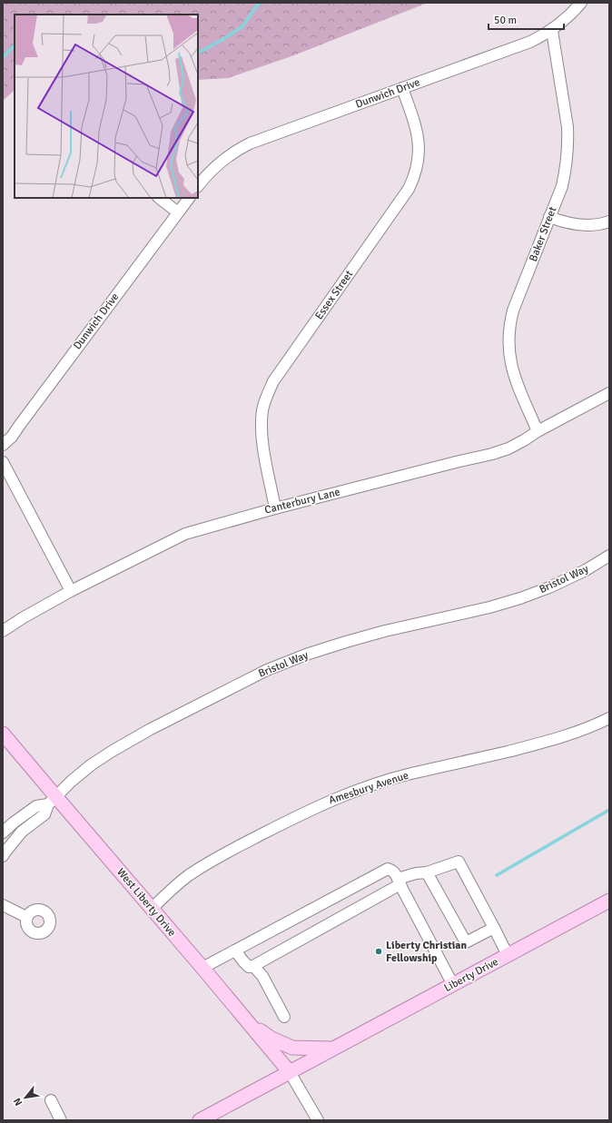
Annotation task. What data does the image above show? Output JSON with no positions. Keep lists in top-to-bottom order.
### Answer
{
  "streets": {
    "main road": ["West Liberty Drive", "Liberty Drive"],
    "street": [
      "Dunwich Drive",
      "Baker Street",
      "Essex Street",
      "Canterbury Lane",
      "Bristol Way",
      "Amesbury Avenue"
    ]
  },
  "crossings": [
    ["Dunwich Drive", "Baker Street"],
    ["Dunwich Drive", "Essex Street"],
    ["Baker Street", "Canterbury Lane"],
    ["Essex Street", "Canterbury Lane"],
    ["Bristol Way", "West Liberty Drive"],
    ["Amesbury Avenue", "West Liberty Drive"],
    ["West Liberty Drive", "Liberty Drive"]
  ],
  "places": ["Liberty Christian Fellowship"],
  "scale_bar": "50 m",
  "north": "bottom left"
}
